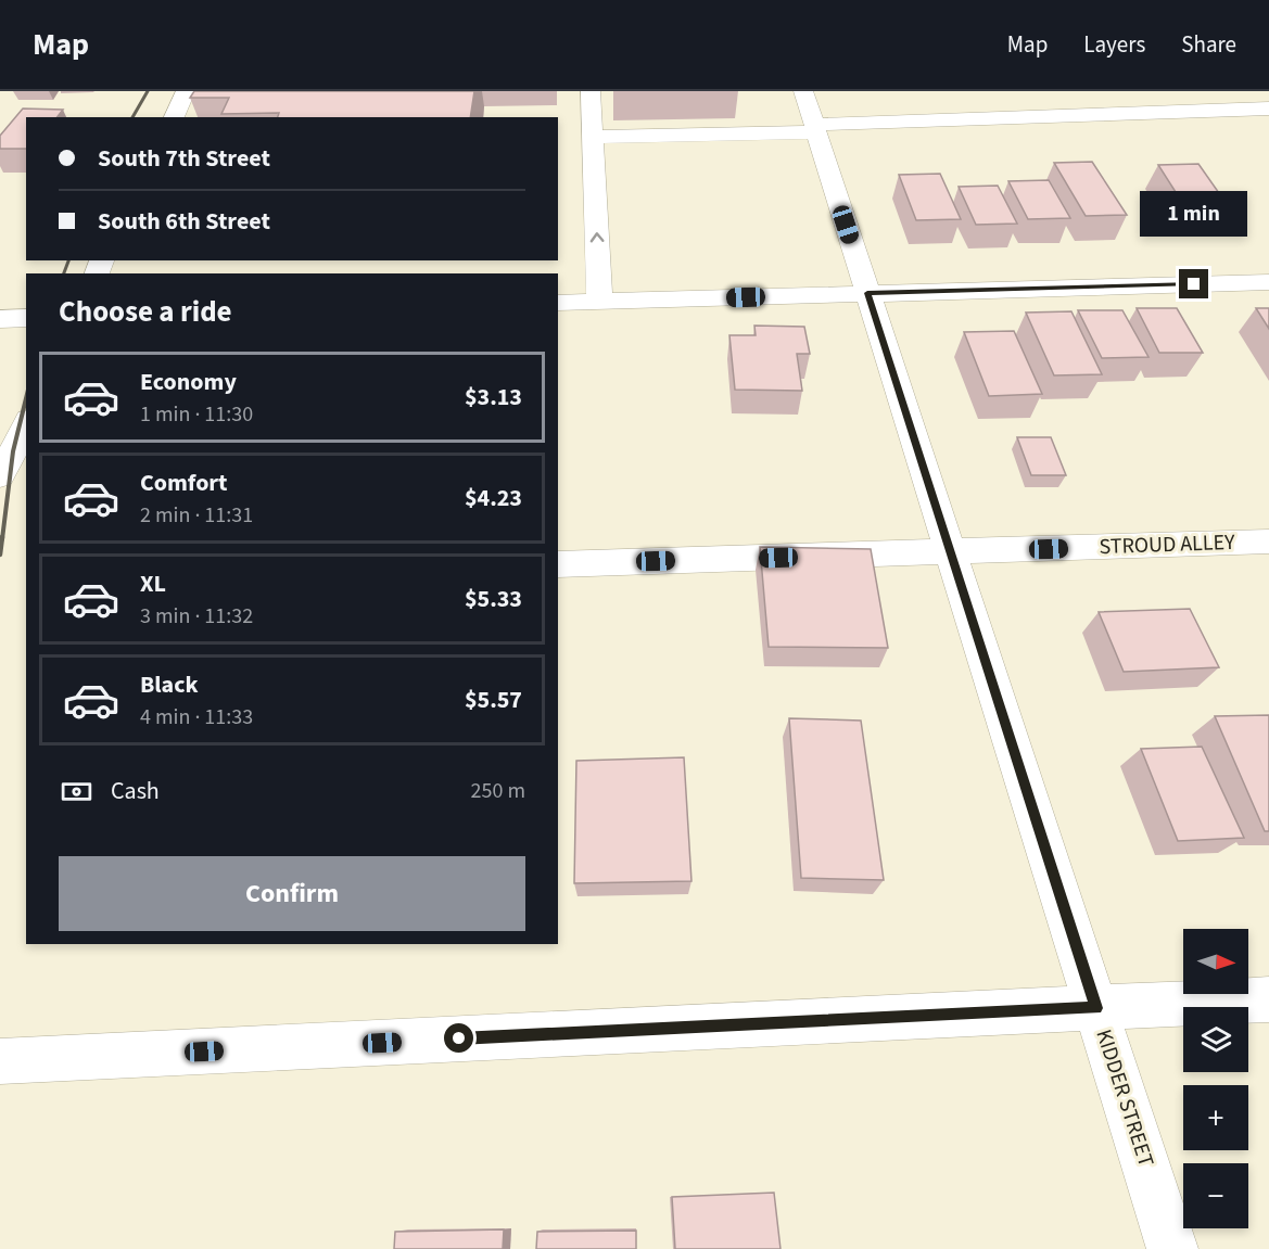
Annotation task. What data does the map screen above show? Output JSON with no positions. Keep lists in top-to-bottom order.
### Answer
{
  "streets": {
    "street": ["STROUD ALLEY", "KIDDER STREET"]
  },
  "crossings": [
    ["STROUD ALLEY", "KIDDER STREET"]
  ],
  "north": "right",
  "page": {
    "header": "Map",
    "nav": ["Map", "Layers", "Share"],
    "banner": ["South 7th Street", "South 6th Street"],
    "bubble": "1 min",
    "heading": "Choose a ride",
    "list": [
      {
        "name": "Economy",
        "note": "1 min · 11:30",
        "value": "$3.13"
      },
      {
        "name": "Comfort",
        "note": "2 min · 11:31",
        "value": "$4.23"
      },
      {
        "name": "XL",
        "note": "3 min · 11:32",
        "value": "$5.33"
      },
      {
        "name": "Black",
        "note": "4 min · 11:33",
        "value": "$5.57"
      }
    ],
    "pay": ["Cash", "250 m"],
    "buttons": "Confirm",
    "map_buttons": ["+", "−"]
  }
}
